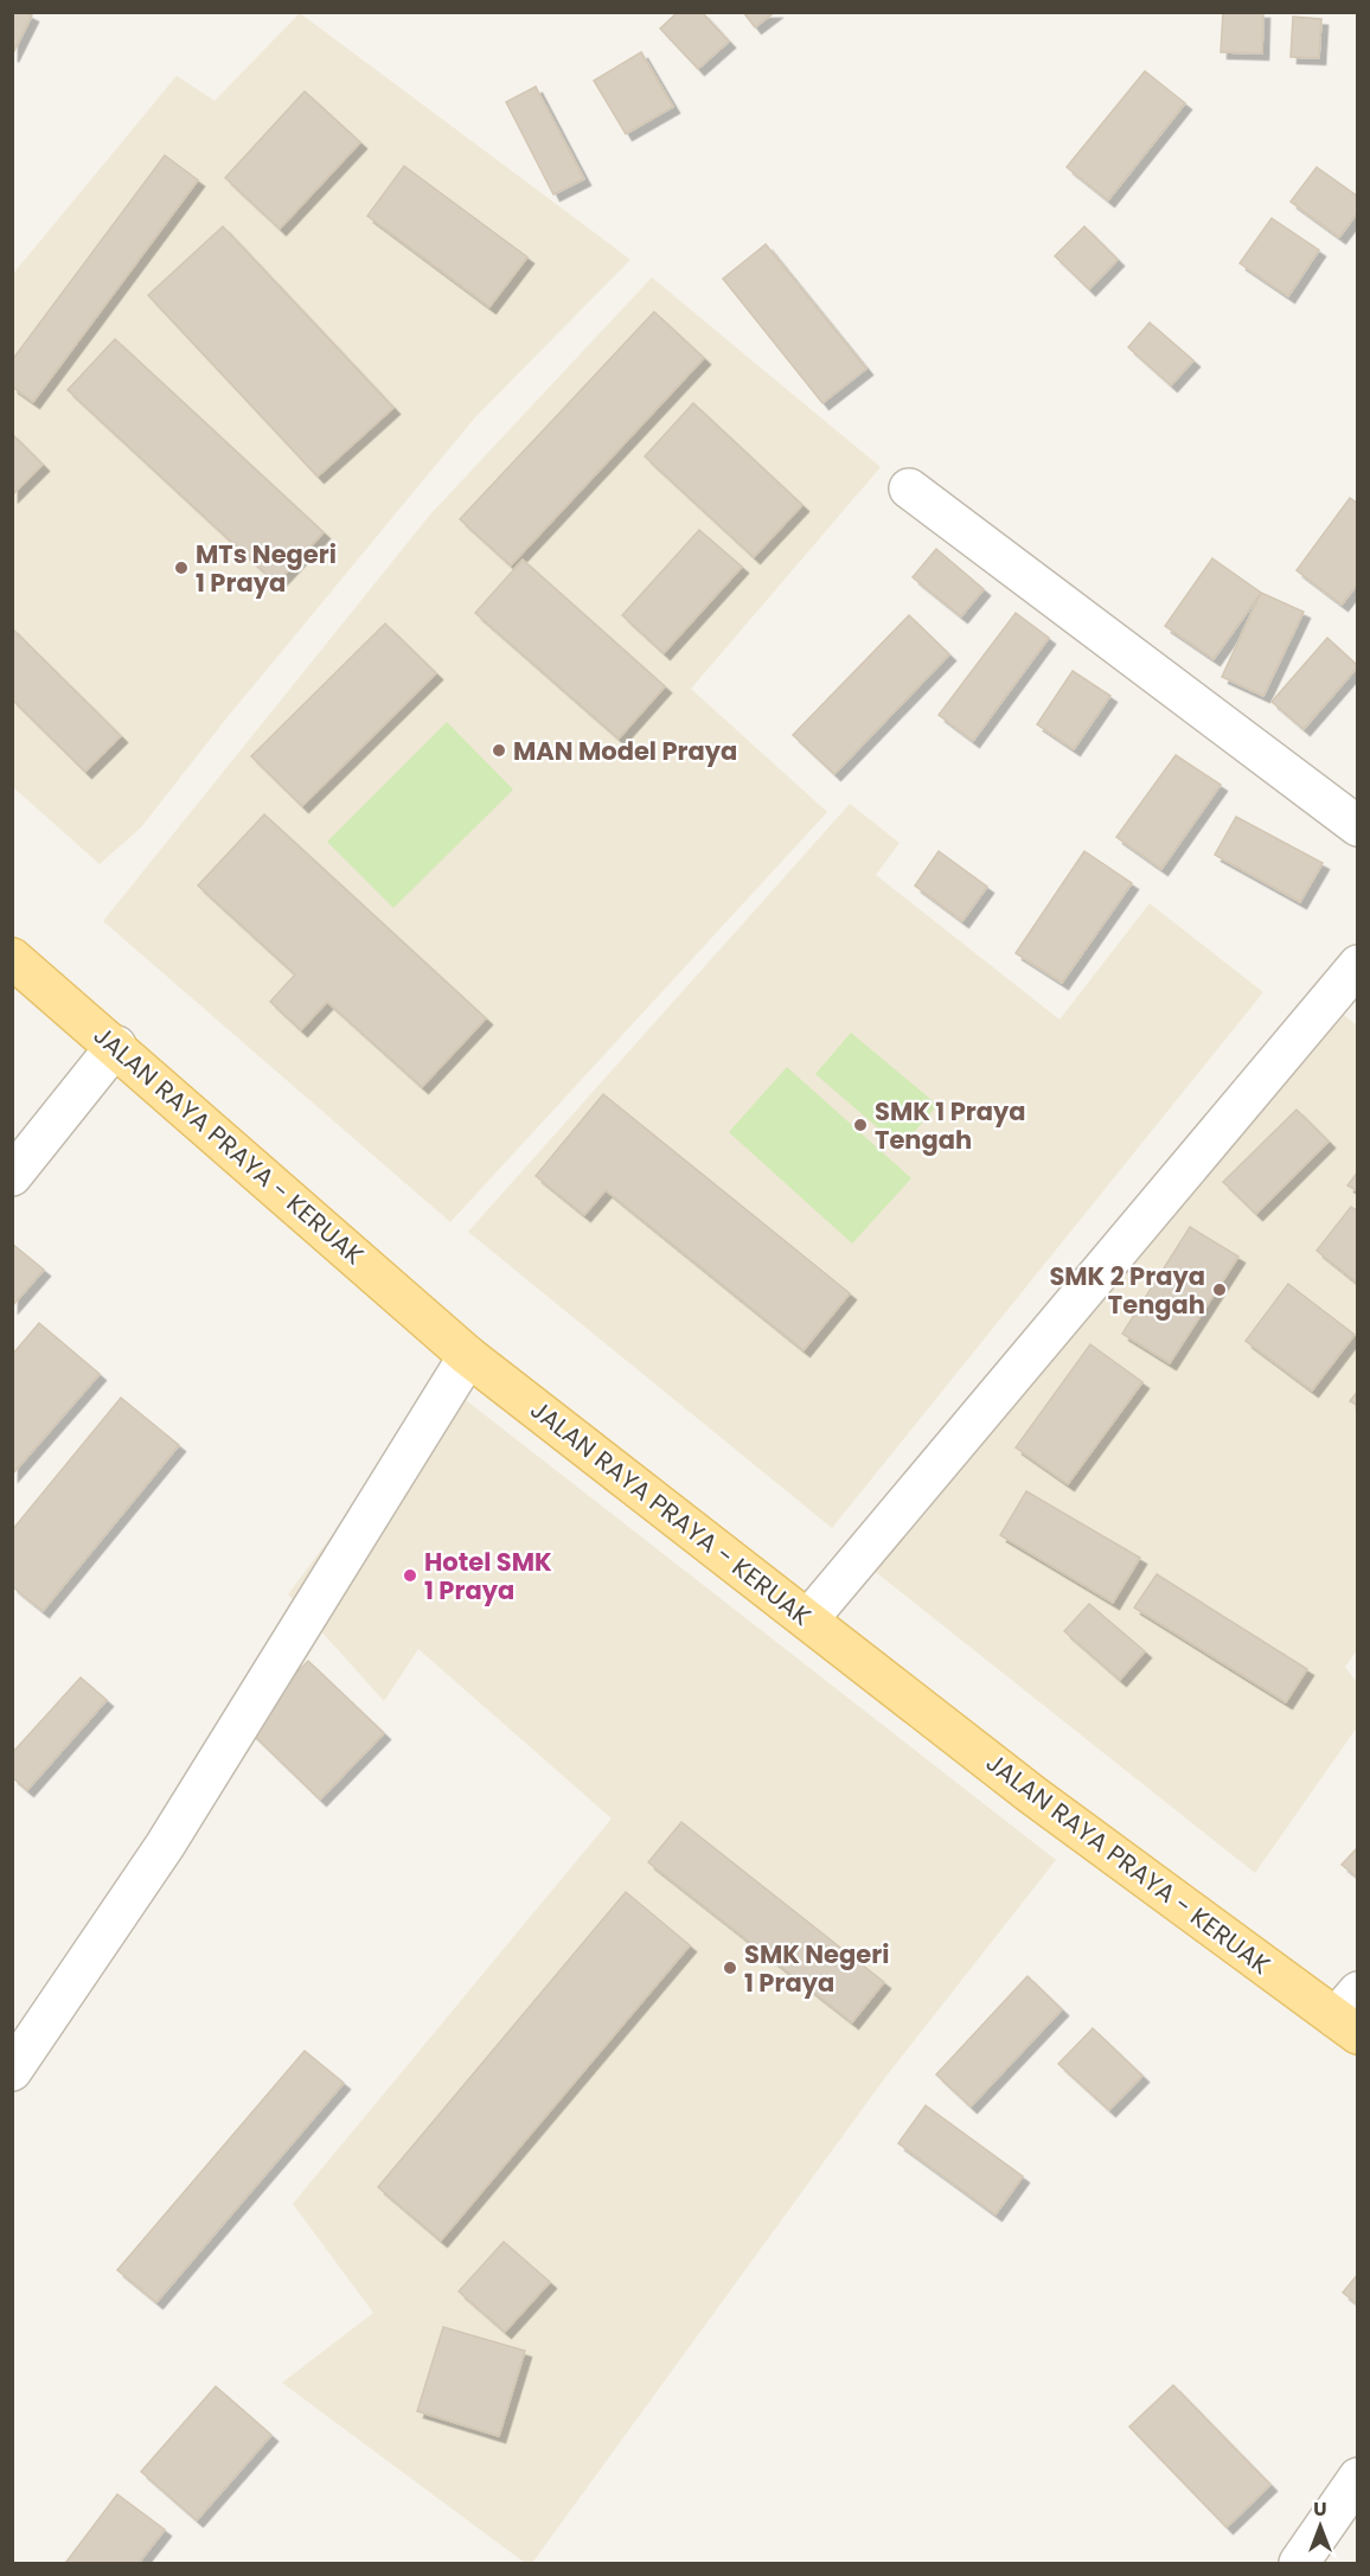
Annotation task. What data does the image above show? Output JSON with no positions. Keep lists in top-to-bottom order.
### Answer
{
  "streets": {
    "main road": ["JALAN RAYA PRAYA - KERUAK"]
  },
  "places": [
    "MTs Negeri 1 Praya",
    "MAN Model Praya",
    "SMK 1 Praya Tengah",
    "SMK 2 Praya Tengah",
    "Hotel SMK 1 Praya",
    "SMK Negeri 1 Praya"
  ],
  "north": "top"
}
